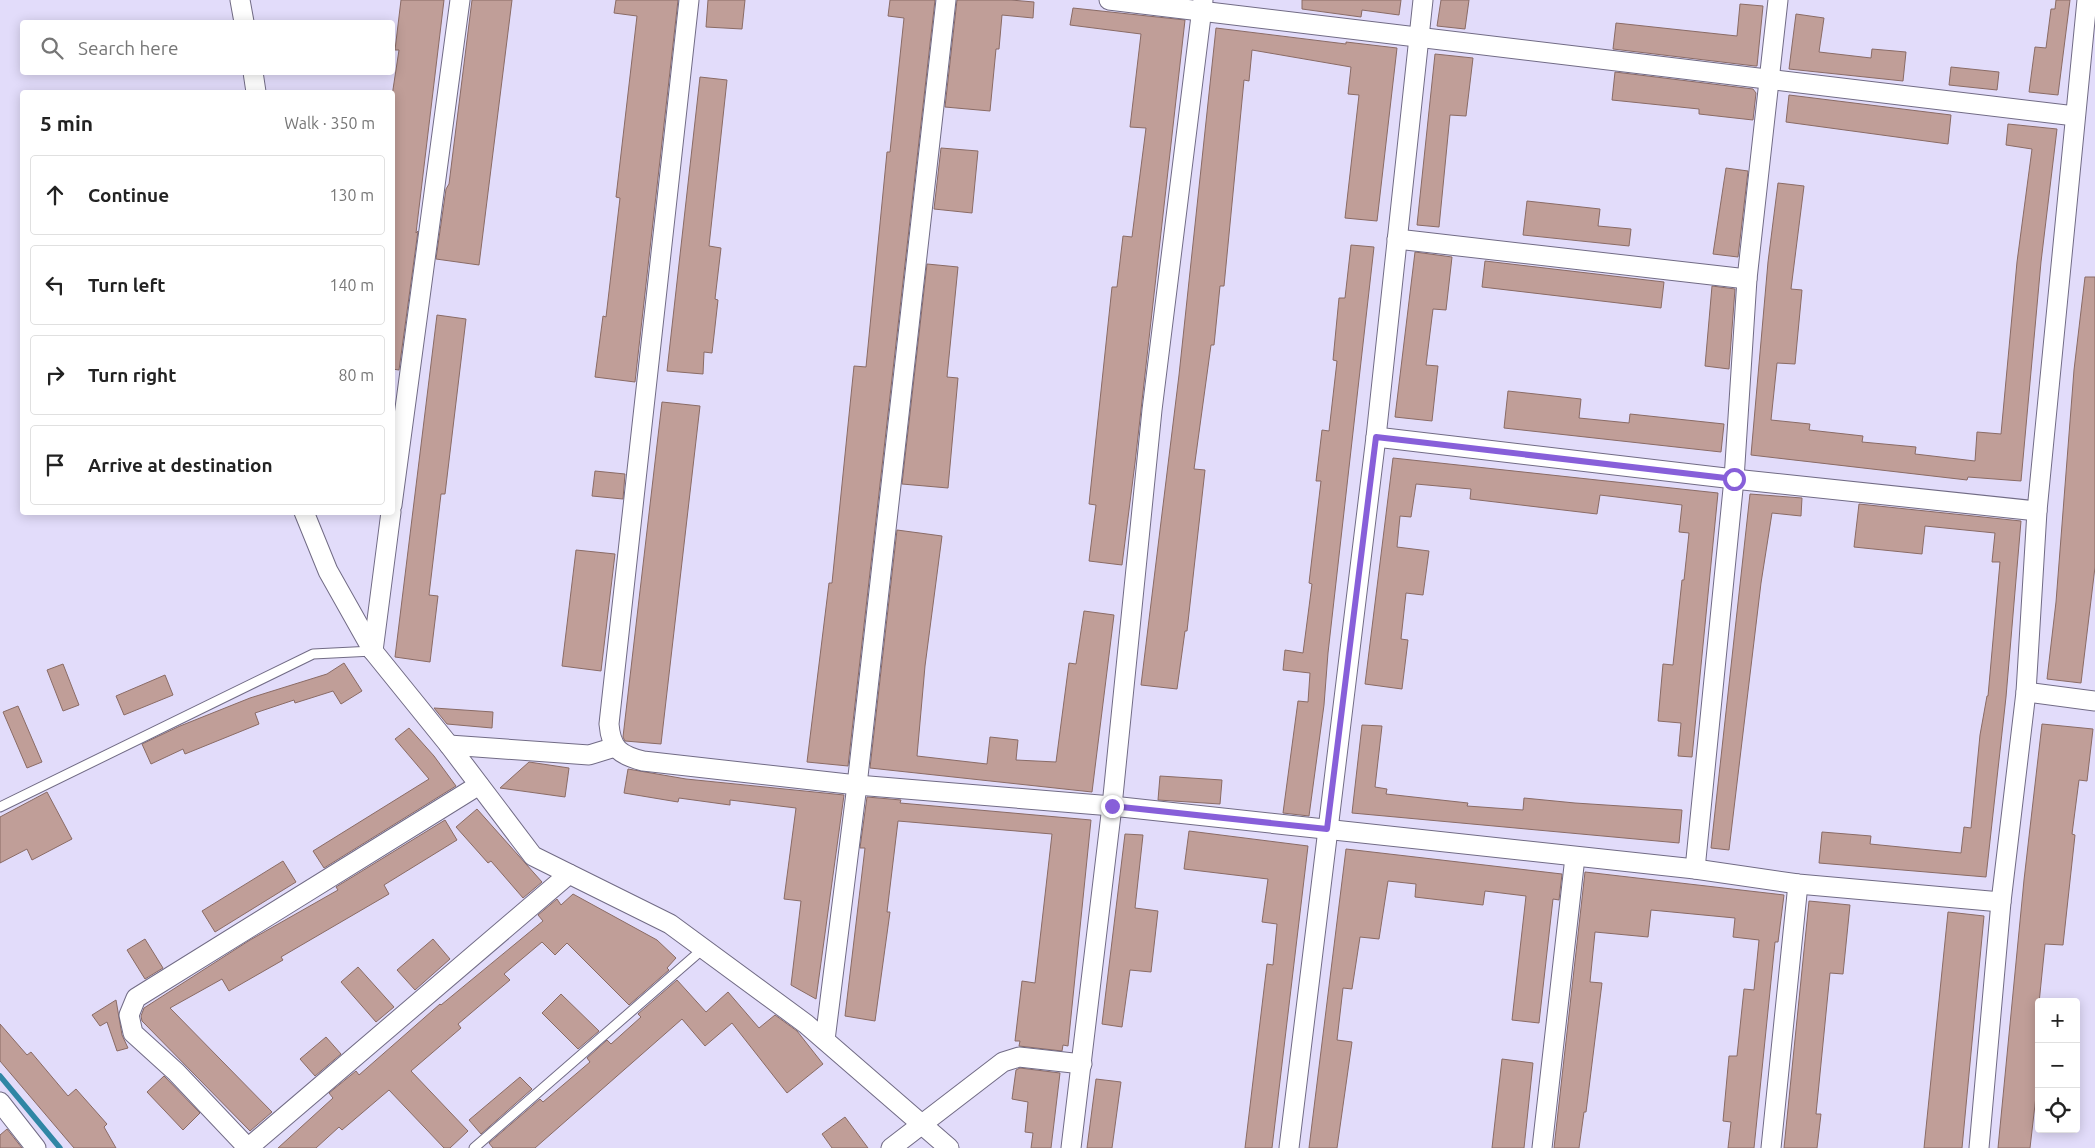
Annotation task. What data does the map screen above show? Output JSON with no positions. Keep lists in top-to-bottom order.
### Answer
{
  "page": {
    "search": "Search here",
    "heading": ["5 min", "Walk · 350 m"],
    "list": [
      ["Continue", "130 m"],
      ["Turn left", "140 m"],
      ["Turn right", "80 m"],
      "Arrive at destination"
    ],
    "map_buttons": ["+", "−"]
  }
}
